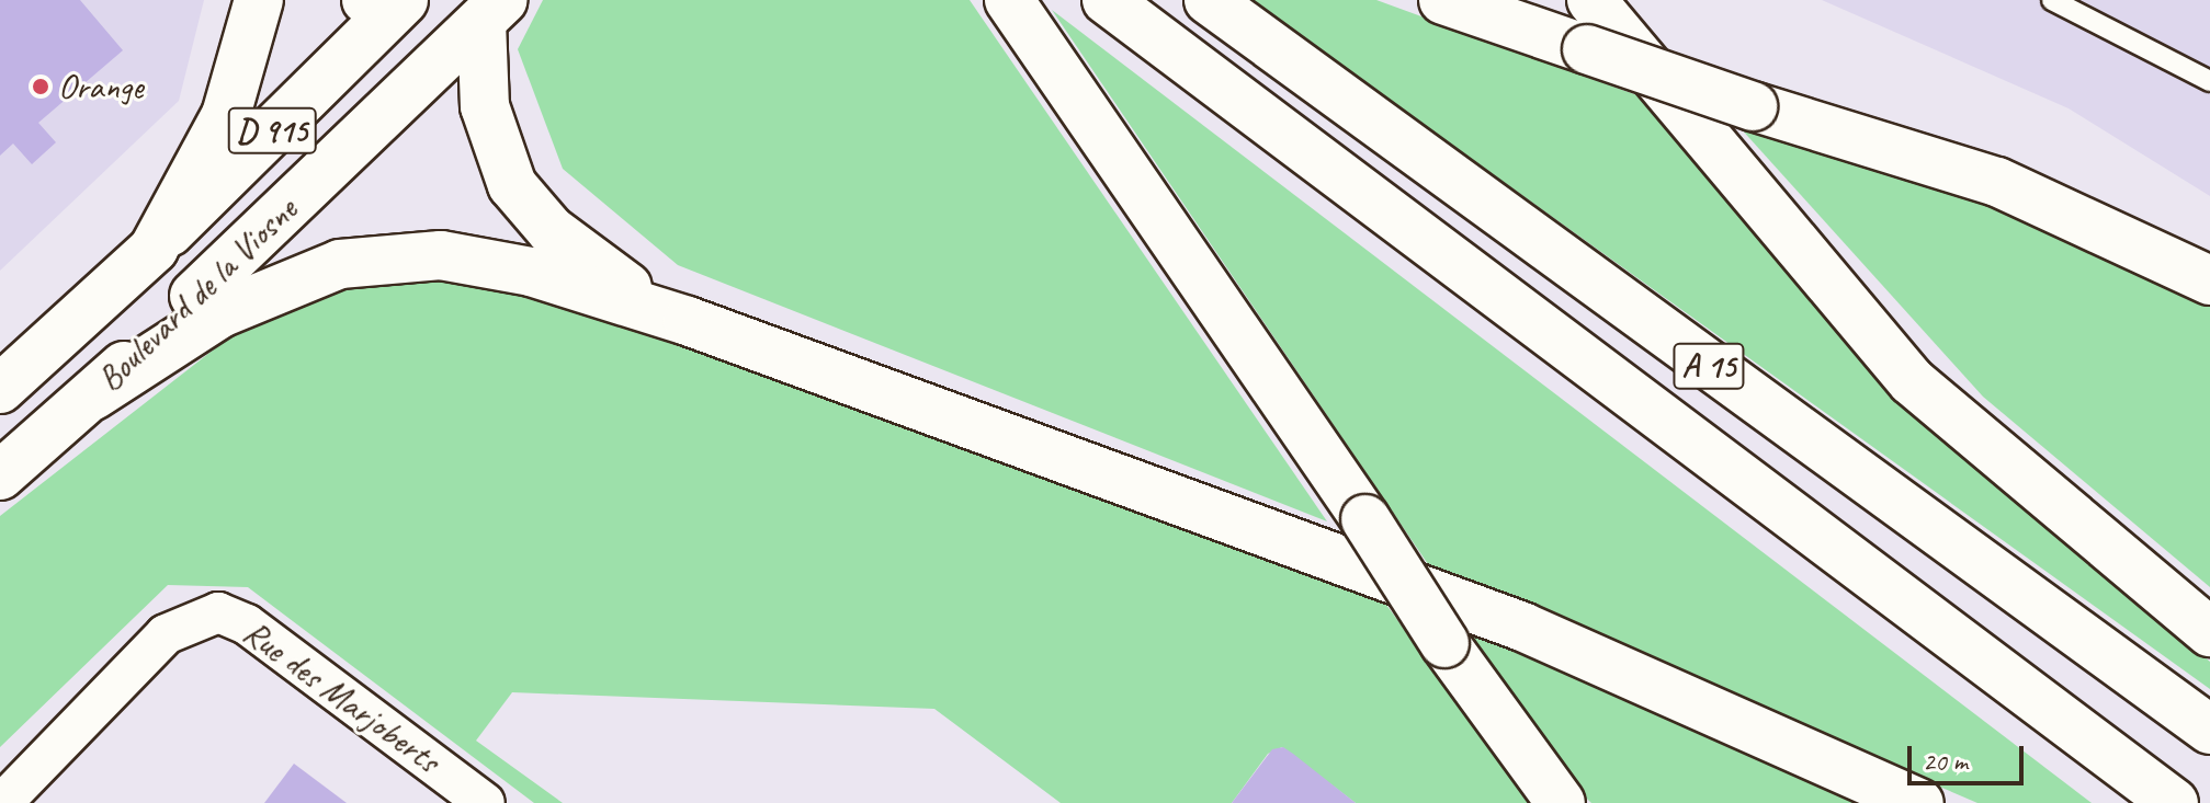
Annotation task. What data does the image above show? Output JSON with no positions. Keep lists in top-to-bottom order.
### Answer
{
  "streets": {
    "main road": ["D 915", "Boulevard de la Viosne", "A 15"],
    "street": ["Rue des Marjoberts"]
  },
  "places": ["Orange"],
  "scale_bar": "20 m"
}
